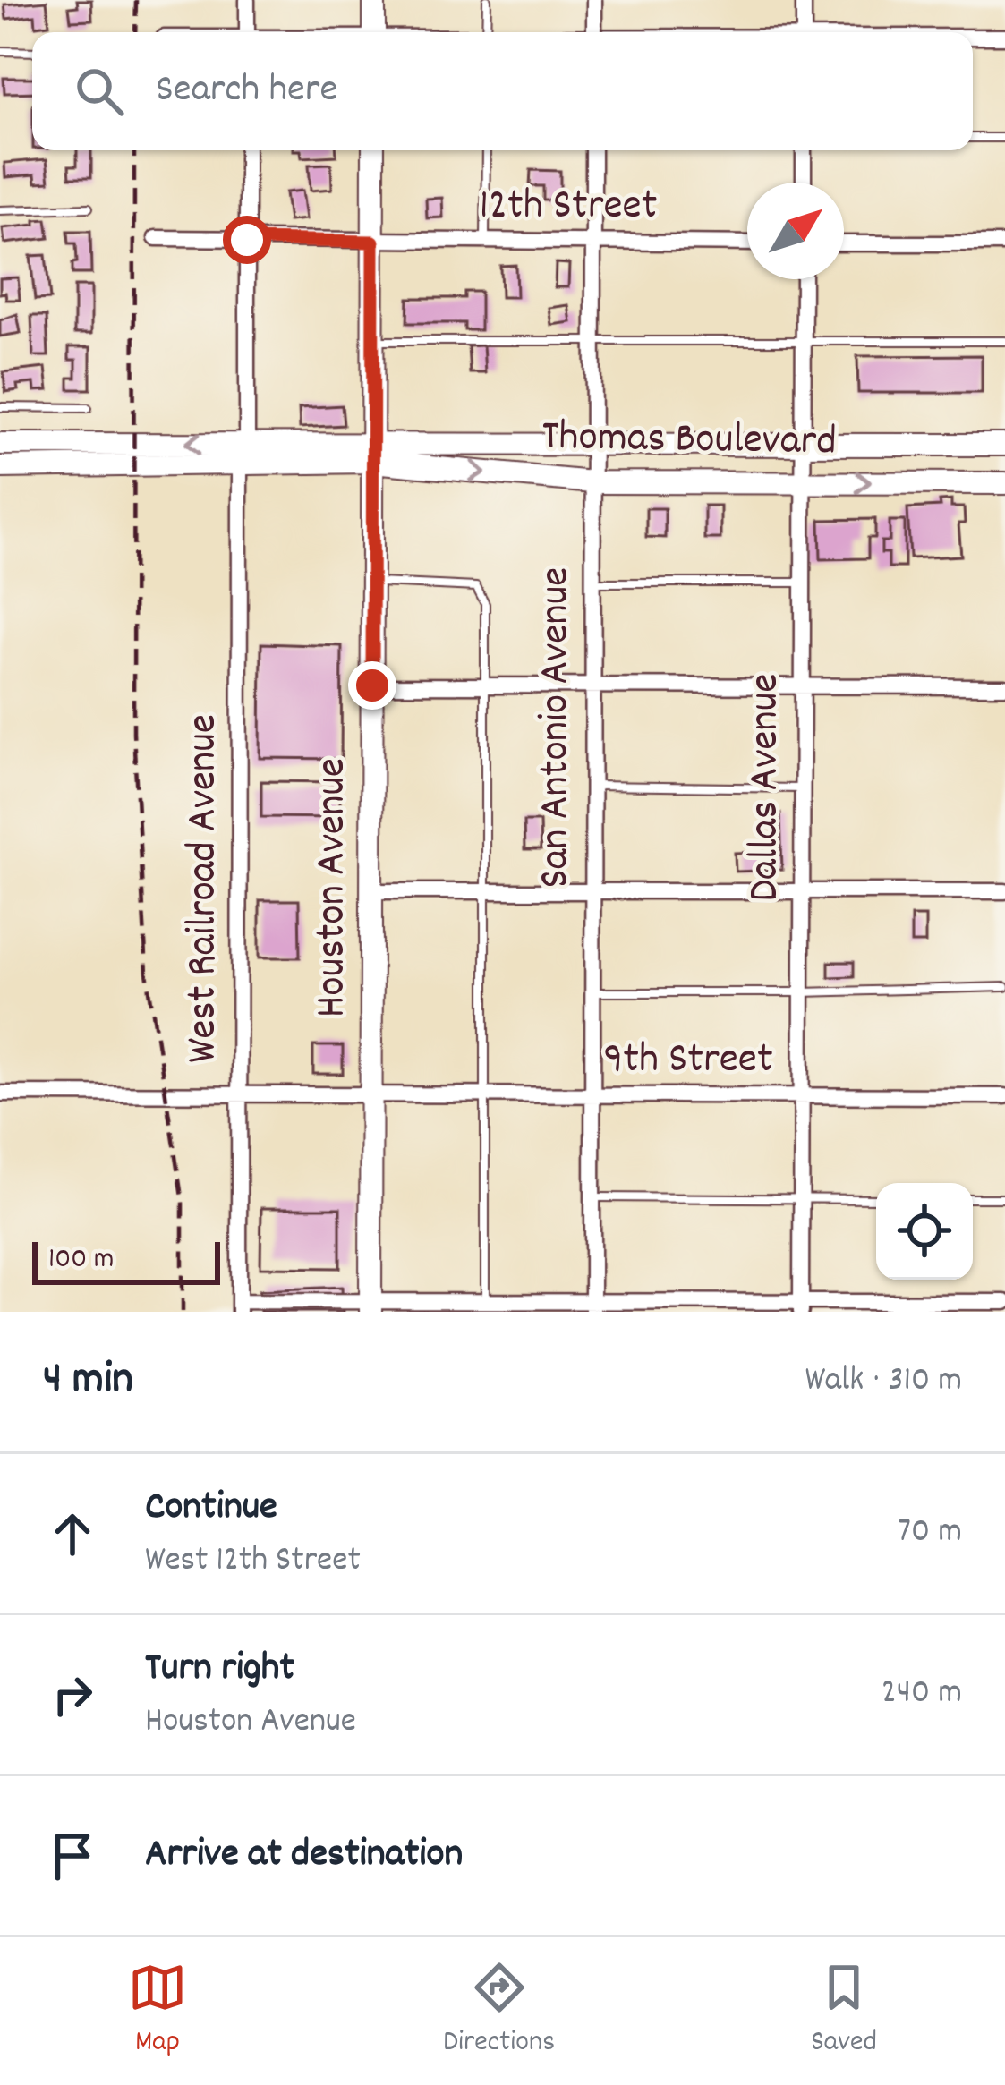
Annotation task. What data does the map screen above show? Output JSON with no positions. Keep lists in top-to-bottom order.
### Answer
{
  "streets": {
    "main road": ["Thomas Boulevard", "Houston Avenue"],
    "street": [
      "12th Street",
      "San Antonio Avenue",
      "Dallas Avenue",
      "West Railroad Avenue",
      "9th Street"
    ]
  },
  "crossings": [
    ["12th Street", "San Antonio Avenue"],
    ["12th Street", "Houston Avenue"],
    ["12th Street", "West Railroad Avenue"],
    ["Thomas Boulevard", "San Antonio Avenue"],
    ["Thomas Boulevard", "Dallas Avenue"],
    ["Thomas Boulevard", "Houston Avenue"],
    ["San Antonio Avenue", "9th Street"],
    ["Dallas Avenue", "9th Street"],
    ["Houston Avenue", "9th Street"],
    ["West Railroad Avenue", "9th Street"]
  ],
  "scale_bar": "100 m",
  "north": "top right",
  "page": {
    "search": "Search here",
    "scale": "100 m",
    "heading": ["4 min", "Walk · 310 m"],
    "list": [
      ["Continue", "West 12th Street", "70 m"],
      ["Turn right", "Houston Avenue", "240 m"],
      "Arrive at destination"
    ],
    "nav": ["Map", "Directions", "Saved"]
  }
}
